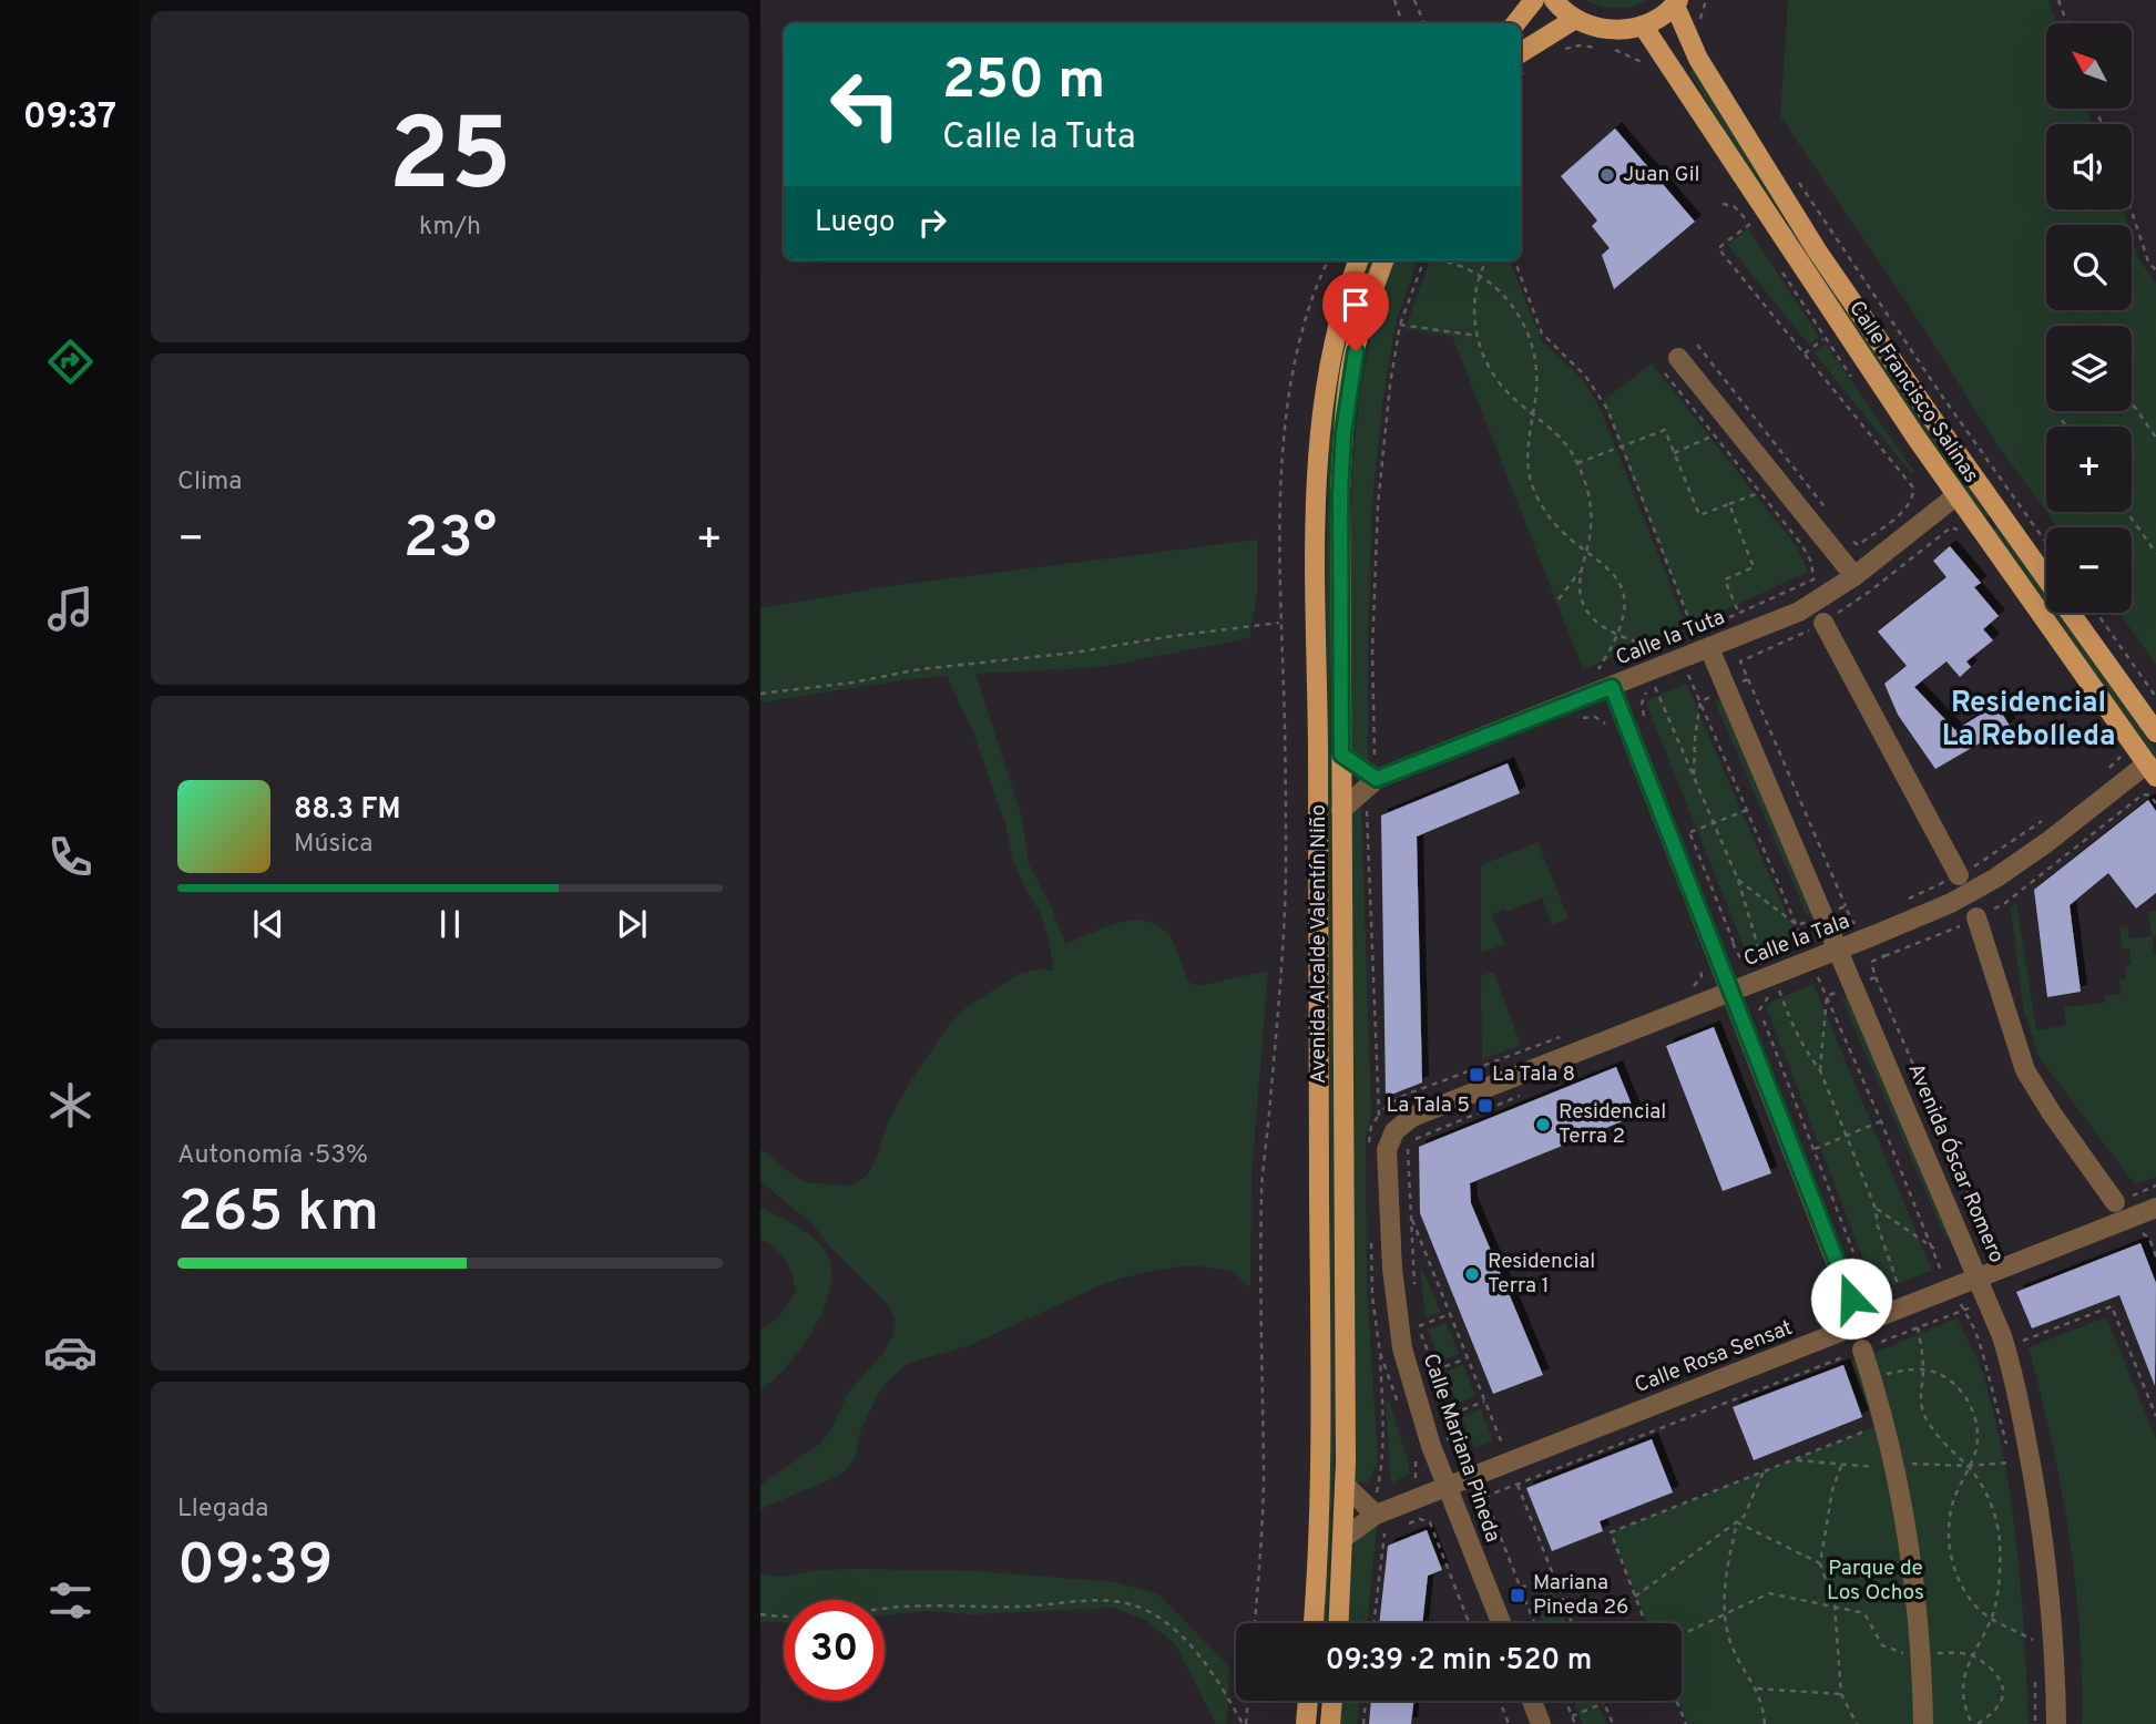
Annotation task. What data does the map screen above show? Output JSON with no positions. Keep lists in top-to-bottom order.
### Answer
{
  "streets": {
    "main road": ["Calle Francisco Salinas", "Avenida Alcalde Valentín Niño"],
    "street": [
      "Calle la Tuta",
      "Calle la Tala",
      "Avenida Óscar Romero",
      "Calle Rosa Sensat",
      "Calle Mariana Pineda"
    ]
  },
  "crossings": [
    ["Calle Francisco Salinas", "Calle la Tuta"],
    ["Calle Francisco Salinas", "Calle la Tala"],
    ["Calle la Tuta", "Avenida Alcalde Valentín Niño"],
    ["Calle la Tuta", "Avenida Óscar Romero"],
    ["Calle la Tala", "Avenida Óscar Romero"],
    ["Calle la Tala", "Calle Mariana Pineda"],
    ["Avenida Alcalde Valentín Niño", "Calle Rosa Sensat"],
    ["Avenida Óscar Romero", "Calle Rosa Sensat"],
    ["Calle Rosa Sensat", "Calle Mariana Pineda"]
  ],
  "districts": ["Residencial La Rebolleda"],
  "parks": ["Parque de Los Ochos"],
  "places": {
    "other": ["Juan Gil", "Residencial Terra 2", "Residencial Terra 1"],
    "transit": ["La Tala 8", "La Tala 5", "Mariana Pineda 26"]
  },
  "north": "top left",
  "page": {
    "tabs": "09:37",
    "tile": [
      ["25", "km/h"],
      "Clima",
      ["Autonomía · 53%", "265 km"],
      ["Llegada", "09:39"]
    ],
    "map_buttons": ["+", "−"],
    "turn": ["250 m", "Calle la Tuta"],
    "then": "Luego",
    "heat": ["−", "23°", "+"],
    "song": ["88.3 FM", "Música"],
    "limit": "30",
    "trip": "09:39 · 2 min · 520 m"
  }
}
